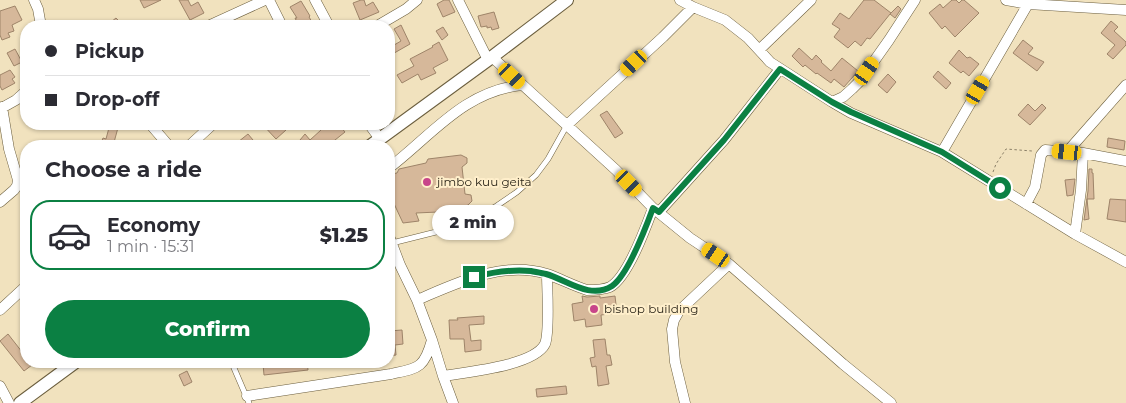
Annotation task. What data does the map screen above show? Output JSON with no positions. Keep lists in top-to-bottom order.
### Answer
{
  "places": ["jimbo kuu geita", "bishop building"],
  "page": {
    "banner": ["Pickup", "Drop-off"],
    "heading": "Choose a ride",
    "list": [
      {
        "name": "Economy",
        "note": "1 min · 15:31",
        "value": "$1.25"
      }
    ],
    "bubble": "2 min",
    "buttons": "Confirm"
  }
}
